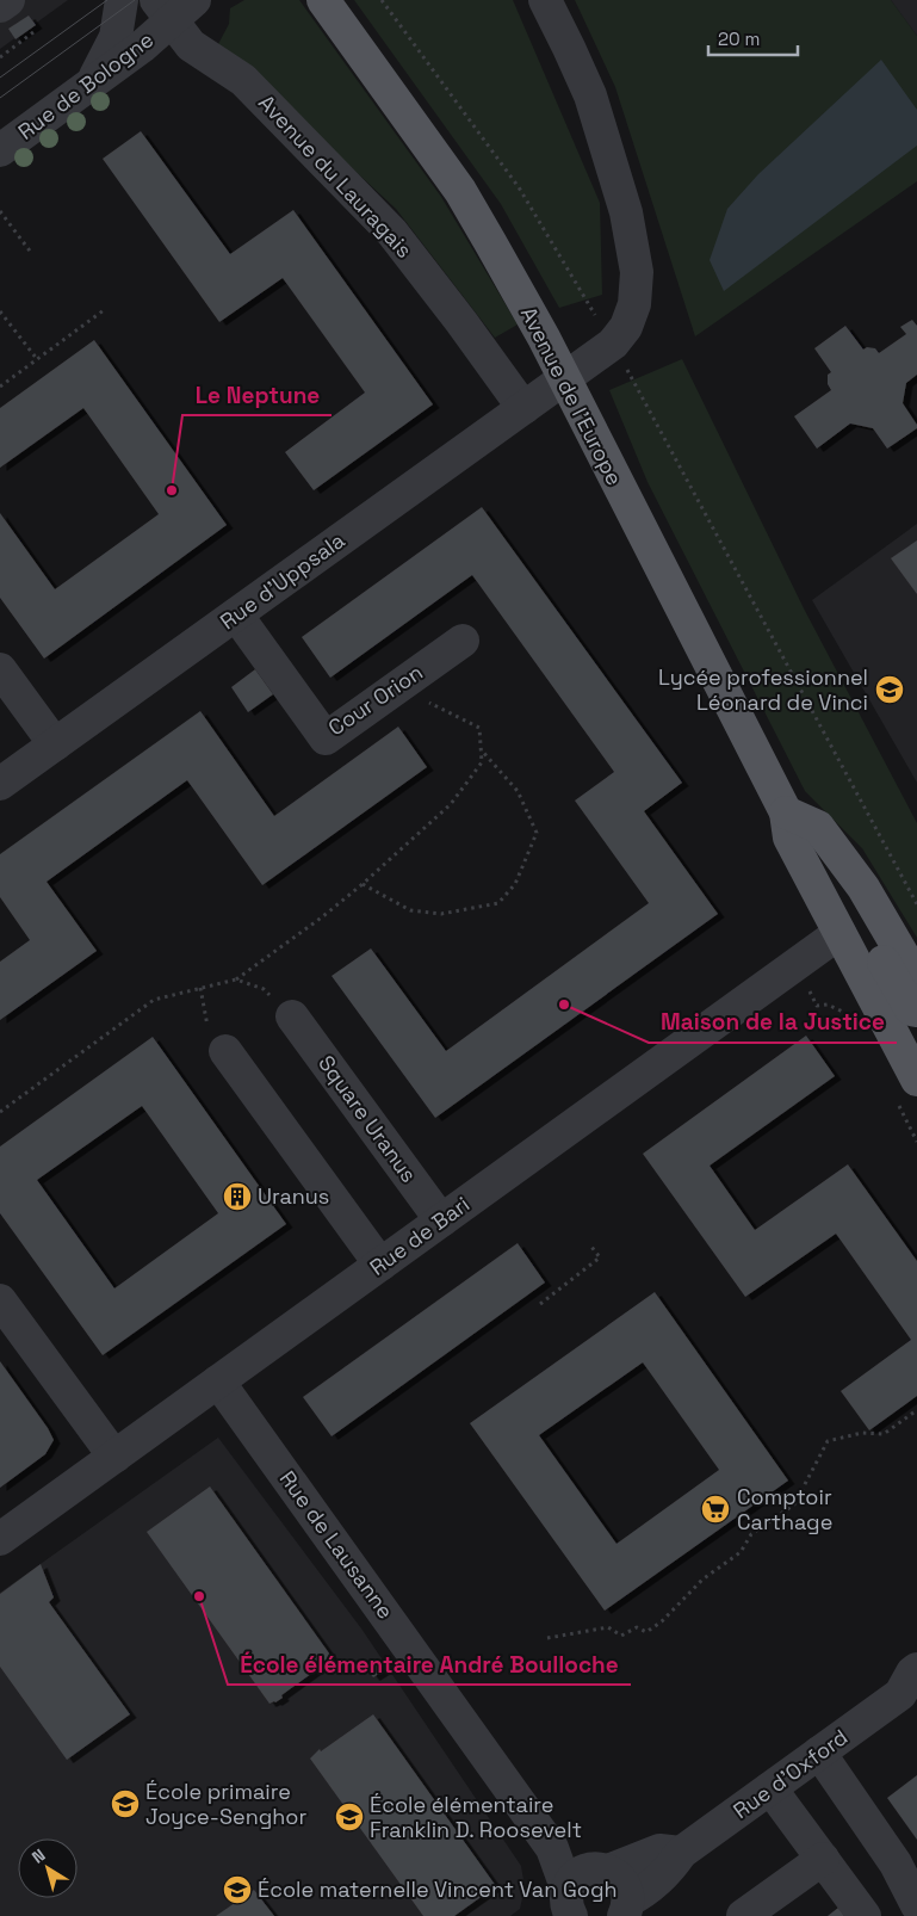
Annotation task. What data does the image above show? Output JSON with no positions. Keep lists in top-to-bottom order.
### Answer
{
  "streets": {
    "main road": ["Avenue de l'Europe"],
    "street": [
      "Rue de Bologne",
      "Avenue du Lauragais",
      "Rue d'Uppsala",
      "Cour Orion",
      "Square Uranus",
      "Rue de Bari",
      "Rue de Lausanne",
      "Rue d'Oxford"
    ]
  },
  "crossings": [
    ["Rue de Bologne", "Avenue du Lauragais"],
    ["Avenue du Lauragais", "Rue d'Uppsala"],
    ["Avenue de l'Europe", "Rue d'Uppsala"],
    ["Avenue de l'Europe", "Rue de Bari"],
    ["Rue d'Uppsala", "Cour Orion"],
    ["Square Uranus", "Rue de Bari"],
    ["Rue de Bari", "Rue de Lausanne"]
  ],
  "places": {
    "other": ["Le Neptune", "Maison de la Justice", "École élémentaire André Boulloche"],
    "school or university": [
      "Lycée professionnel Léonard de Vinci",
      "École primaire Joyce-Senghor",
      "École élémentaire Franklin D. Roosevelt",
      "École maternelle Vincent Van Gogh"
    ],
    "building": ["Uranus"],
    "supermarket": ["Comptoir Carthage"]
  },
  "scale_bar": "20 m",
  "north": "top left"
}
